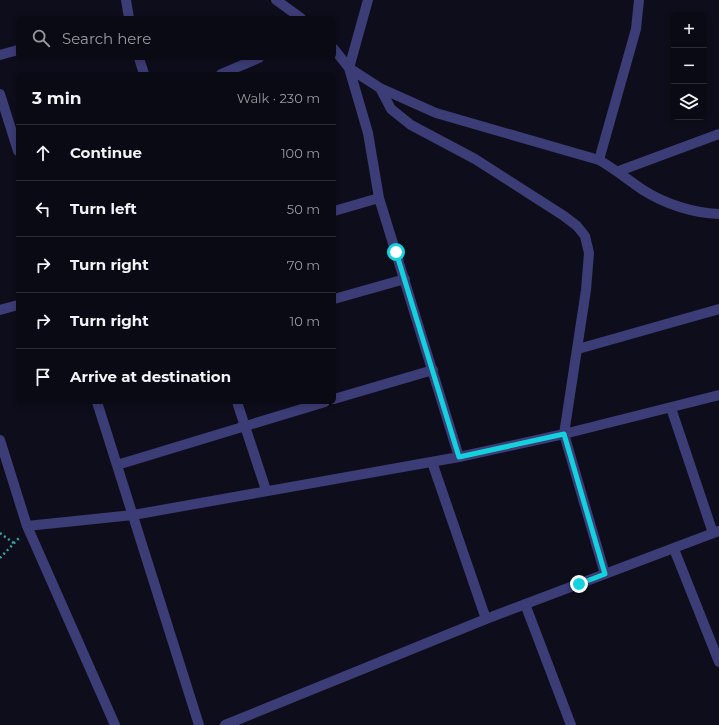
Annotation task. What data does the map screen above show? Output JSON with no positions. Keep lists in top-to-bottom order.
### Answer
{
  "page": {
    "map_buttons": ["+", "−"],
    "search": "Search here",
    "heading": ["3 min", "Walk · 230 m"],
    "list": [
      ["Continue", "100 m"],
      ["Turn left", "50 m"],
      ["Turn right", "70 m"],
      ["Turn right", "10 m"],
      "Arrive at destination"
    ]
  }
}
